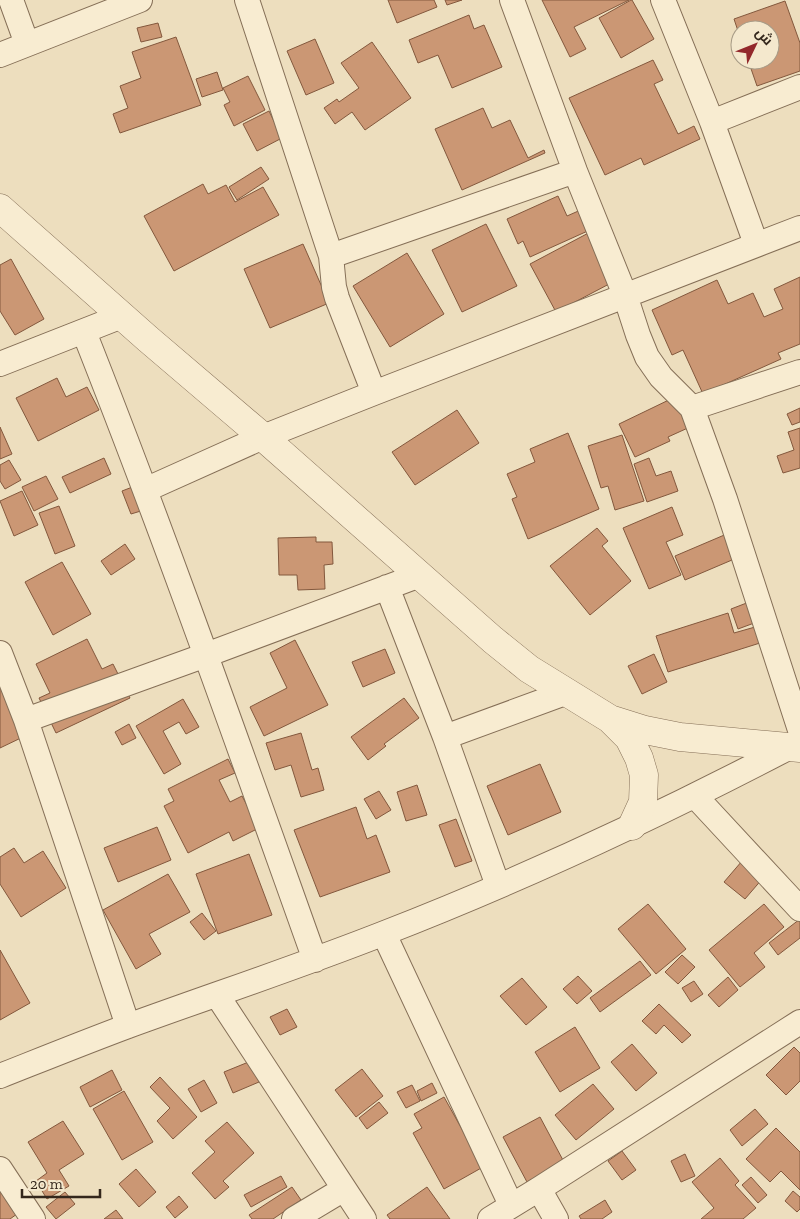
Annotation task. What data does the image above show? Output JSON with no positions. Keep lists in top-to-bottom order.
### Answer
{
  "scale_bar": "20 m",
  "north": "top right"
}
